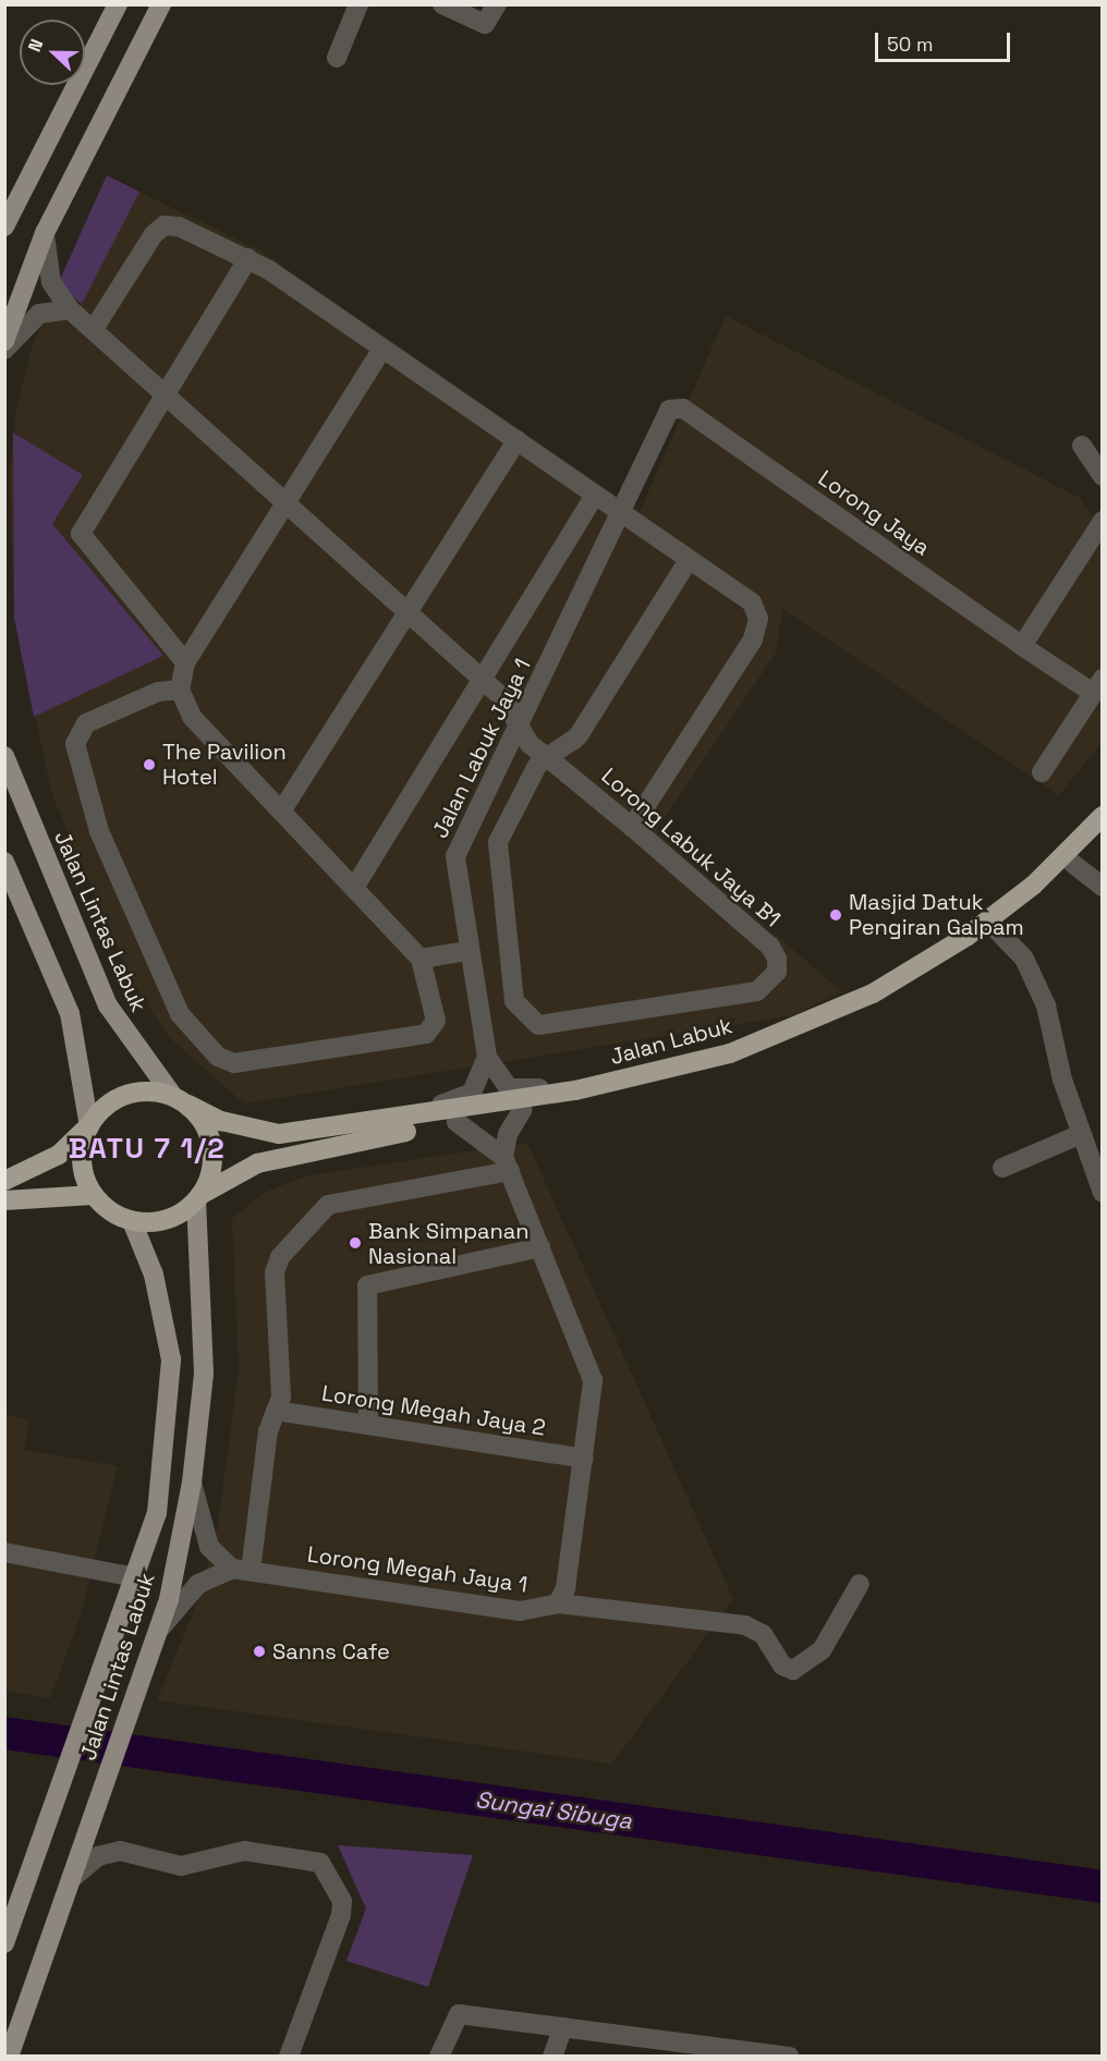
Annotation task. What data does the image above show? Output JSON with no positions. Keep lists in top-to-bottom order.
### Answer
{
  "streets": {
    "highway": ["Jalan Labuk"],
    "main road": ["Jalan Lintas Labuk"],
    "street": [
      "Lorong Jaya",
      "Jalan Labuk Jaya 1",
      "Lorong Labuk Jaya B1",
      "Lorong Megah Jaya 2",
      "Lorong Megah Jaya 1"
    ]
  },
  "crossings": [
    ["Lorong Jaya", "Jalan Labuk Jaya 1"],
    ["Jalan Labuk Jaya 1", "Lorong Labuk Jaya B1"],
    ["Jalan Lintas Labuk", "Jalan Labuk"]
  ],
  "districts": ["BATU 7 1/2"],
  "water": ["Sungai Sibuga"],
  "places": [
    "The Pavilion Hotel",
    "Masjid Datuk Pengiran Galpam",
    "Bank Simpanan Nasional",
    "Sanns Cafe"
  ],
  "scale_bar": "50 m",
  "north": "left"
}
